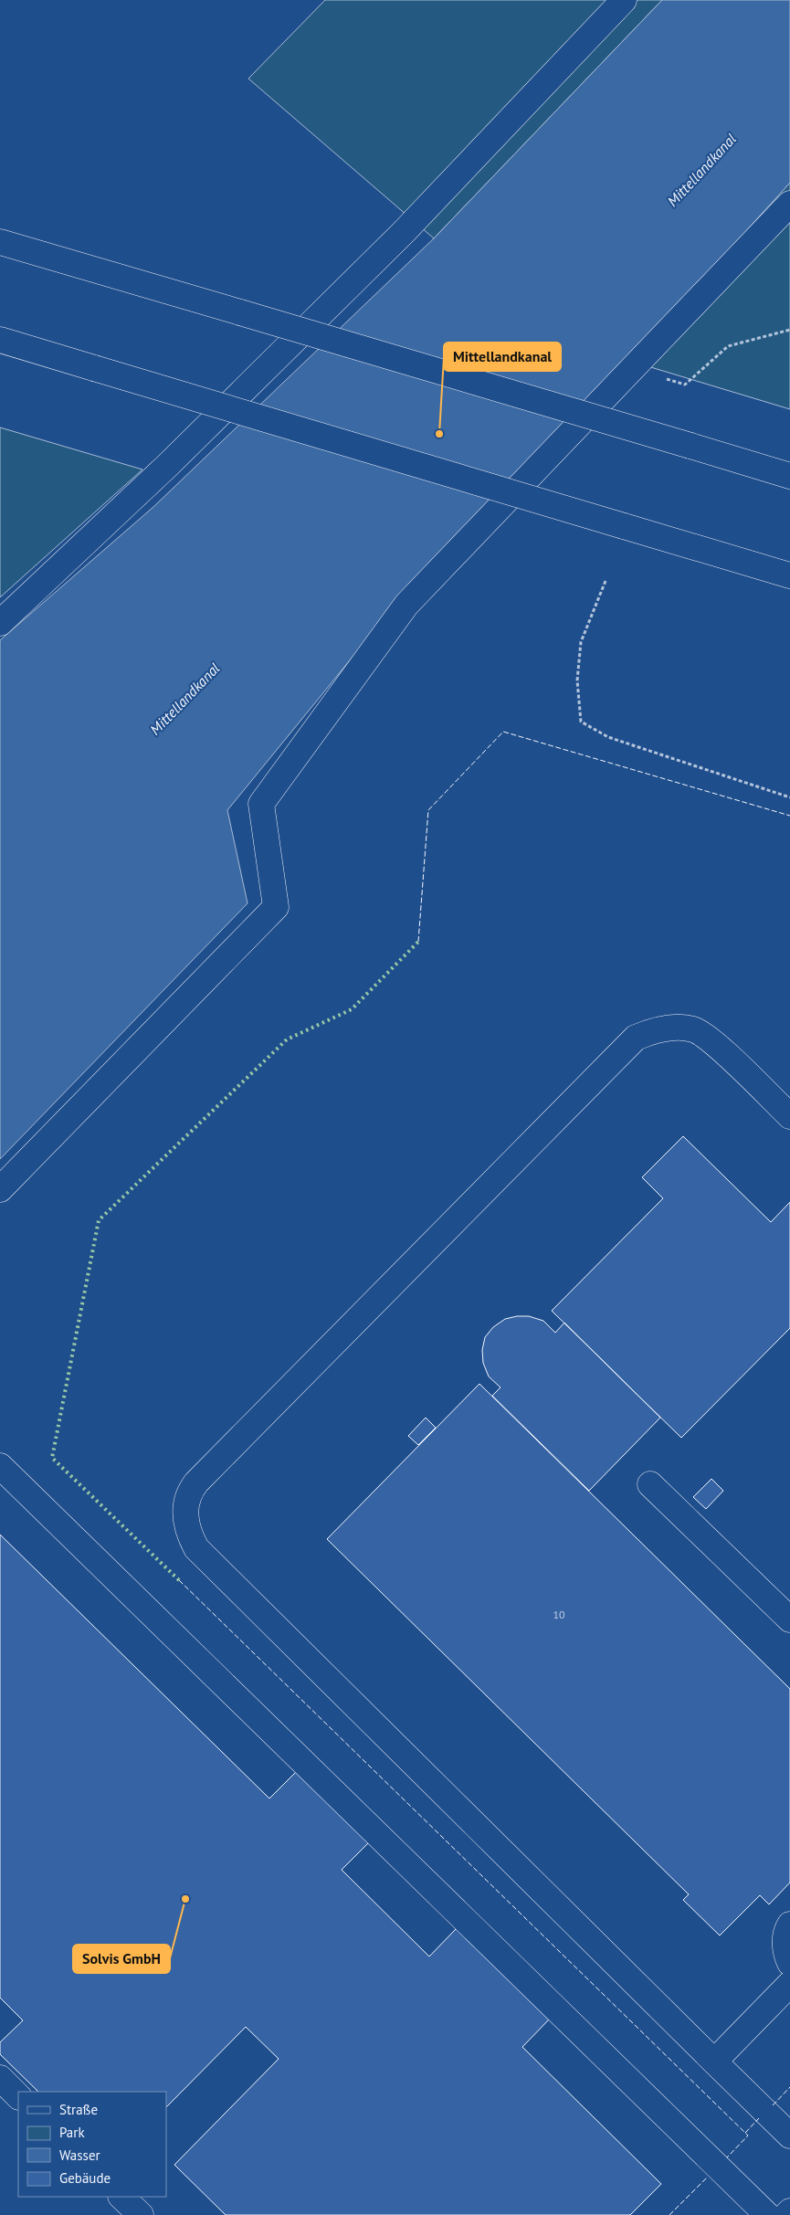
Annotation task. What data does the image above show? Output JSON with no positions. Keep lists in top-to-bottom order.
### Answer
{
  "water": ["Mittellandkanal"],
  "places": ["Mittellandkanal", "Solvis GmbH"],
  "house_numbers": ["10"],
  "legend": [
    "Straße",
    "Park",
    "Wasser",
    "Gebäude"
  ]
}
